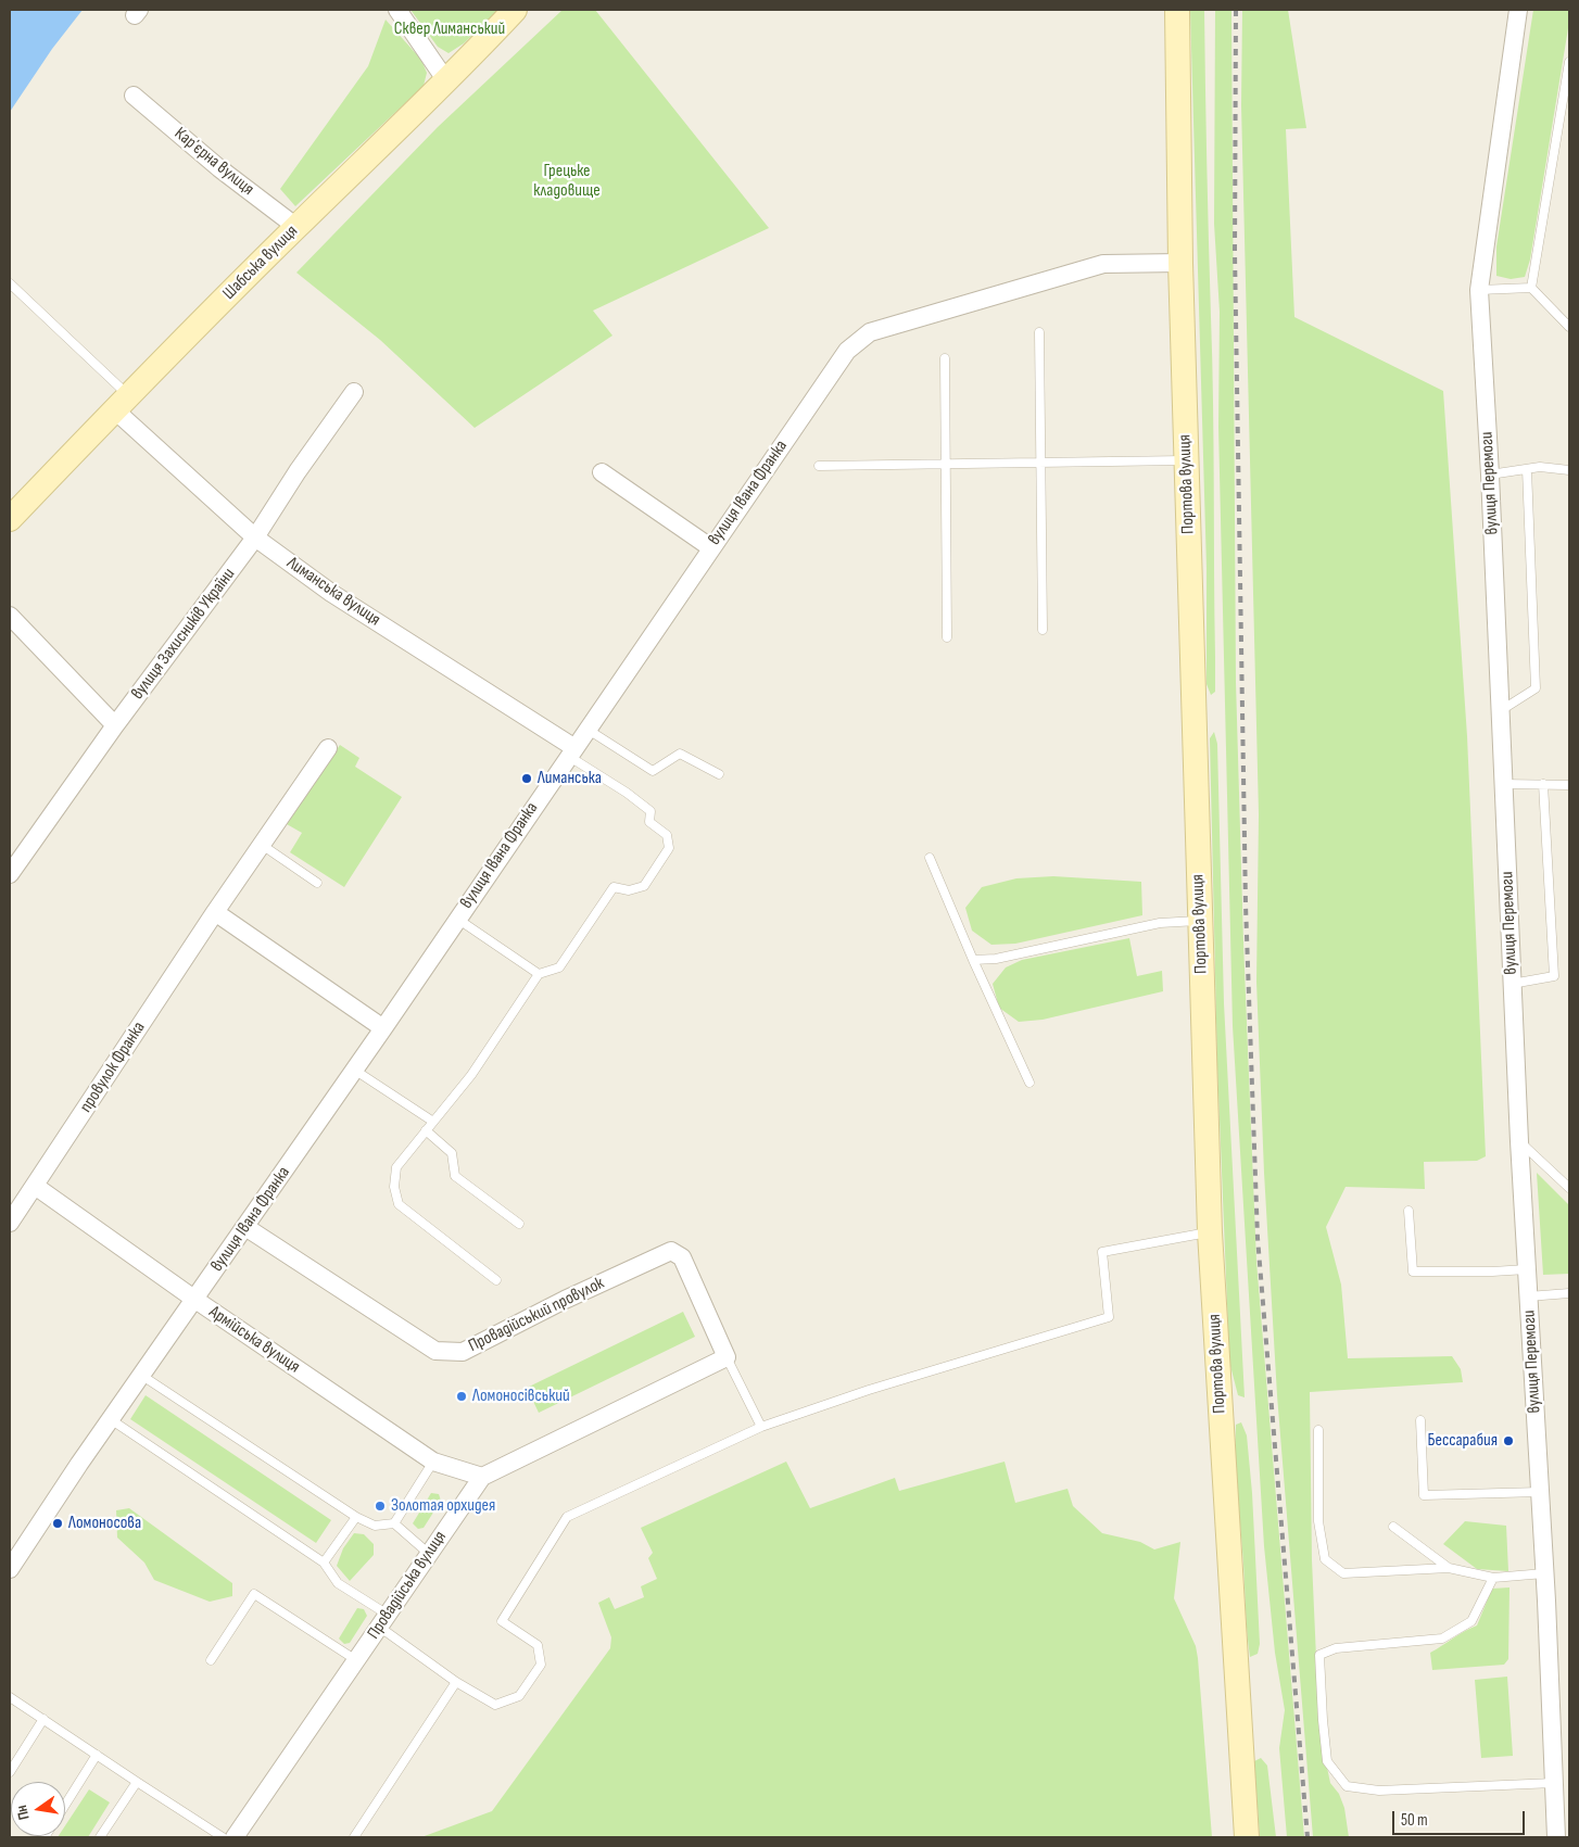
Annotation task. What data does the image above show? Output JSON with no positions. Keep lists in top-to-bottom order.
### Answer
{
  "streets": {
    "main road": ["Шабська вулиця", "Портова вулиця"],
    "street": [
      "Карʼєрна вулиця",
      "вулиця Перемоги",
      "вулиця Івана Франка",
      "Лиманська вулиця",
      "вулиця Захисників України",
      "провулок Франка",
      "Провадійський провулок",
      "Армійська вулиця",
      "Провадійська вулиця"
    ]
  },
  "crossings": [
    ["Карʼєрна вулиця", "Шабська вулиця"],
    ["Шабська вулиця", "Лиманська вулиця"],
    ["Портова вулиця", "вулиця Івана Франка"],
    ["вулиця Івана Франка", "Лиманська вулиця"],
    ["вулиця Івана Франка", "Провадійський провулок"],
    ["вулиця Івана Франка", "Армійська вулиця"],
    ["Лиманська вулиця", "вулиця Захисників України"],
    ["провулок Франка", "Армійська вулиця"],
    ["Провадійський провулок", "Провадійська вулиця"],
    ["Армійська вулиця", "Провадійська вулиця"]
  ],
  "parks": ["Сквер Лиманський", "Грецьке кладовище"],
  "places": [
    "Лиманська",
    "Ломоносівський",
    "Бессарабия",
    "Золотая орхидея",
    "Ломоносова"
  ],
  "scale_bar": "50 m",
  "north": "left"
}
